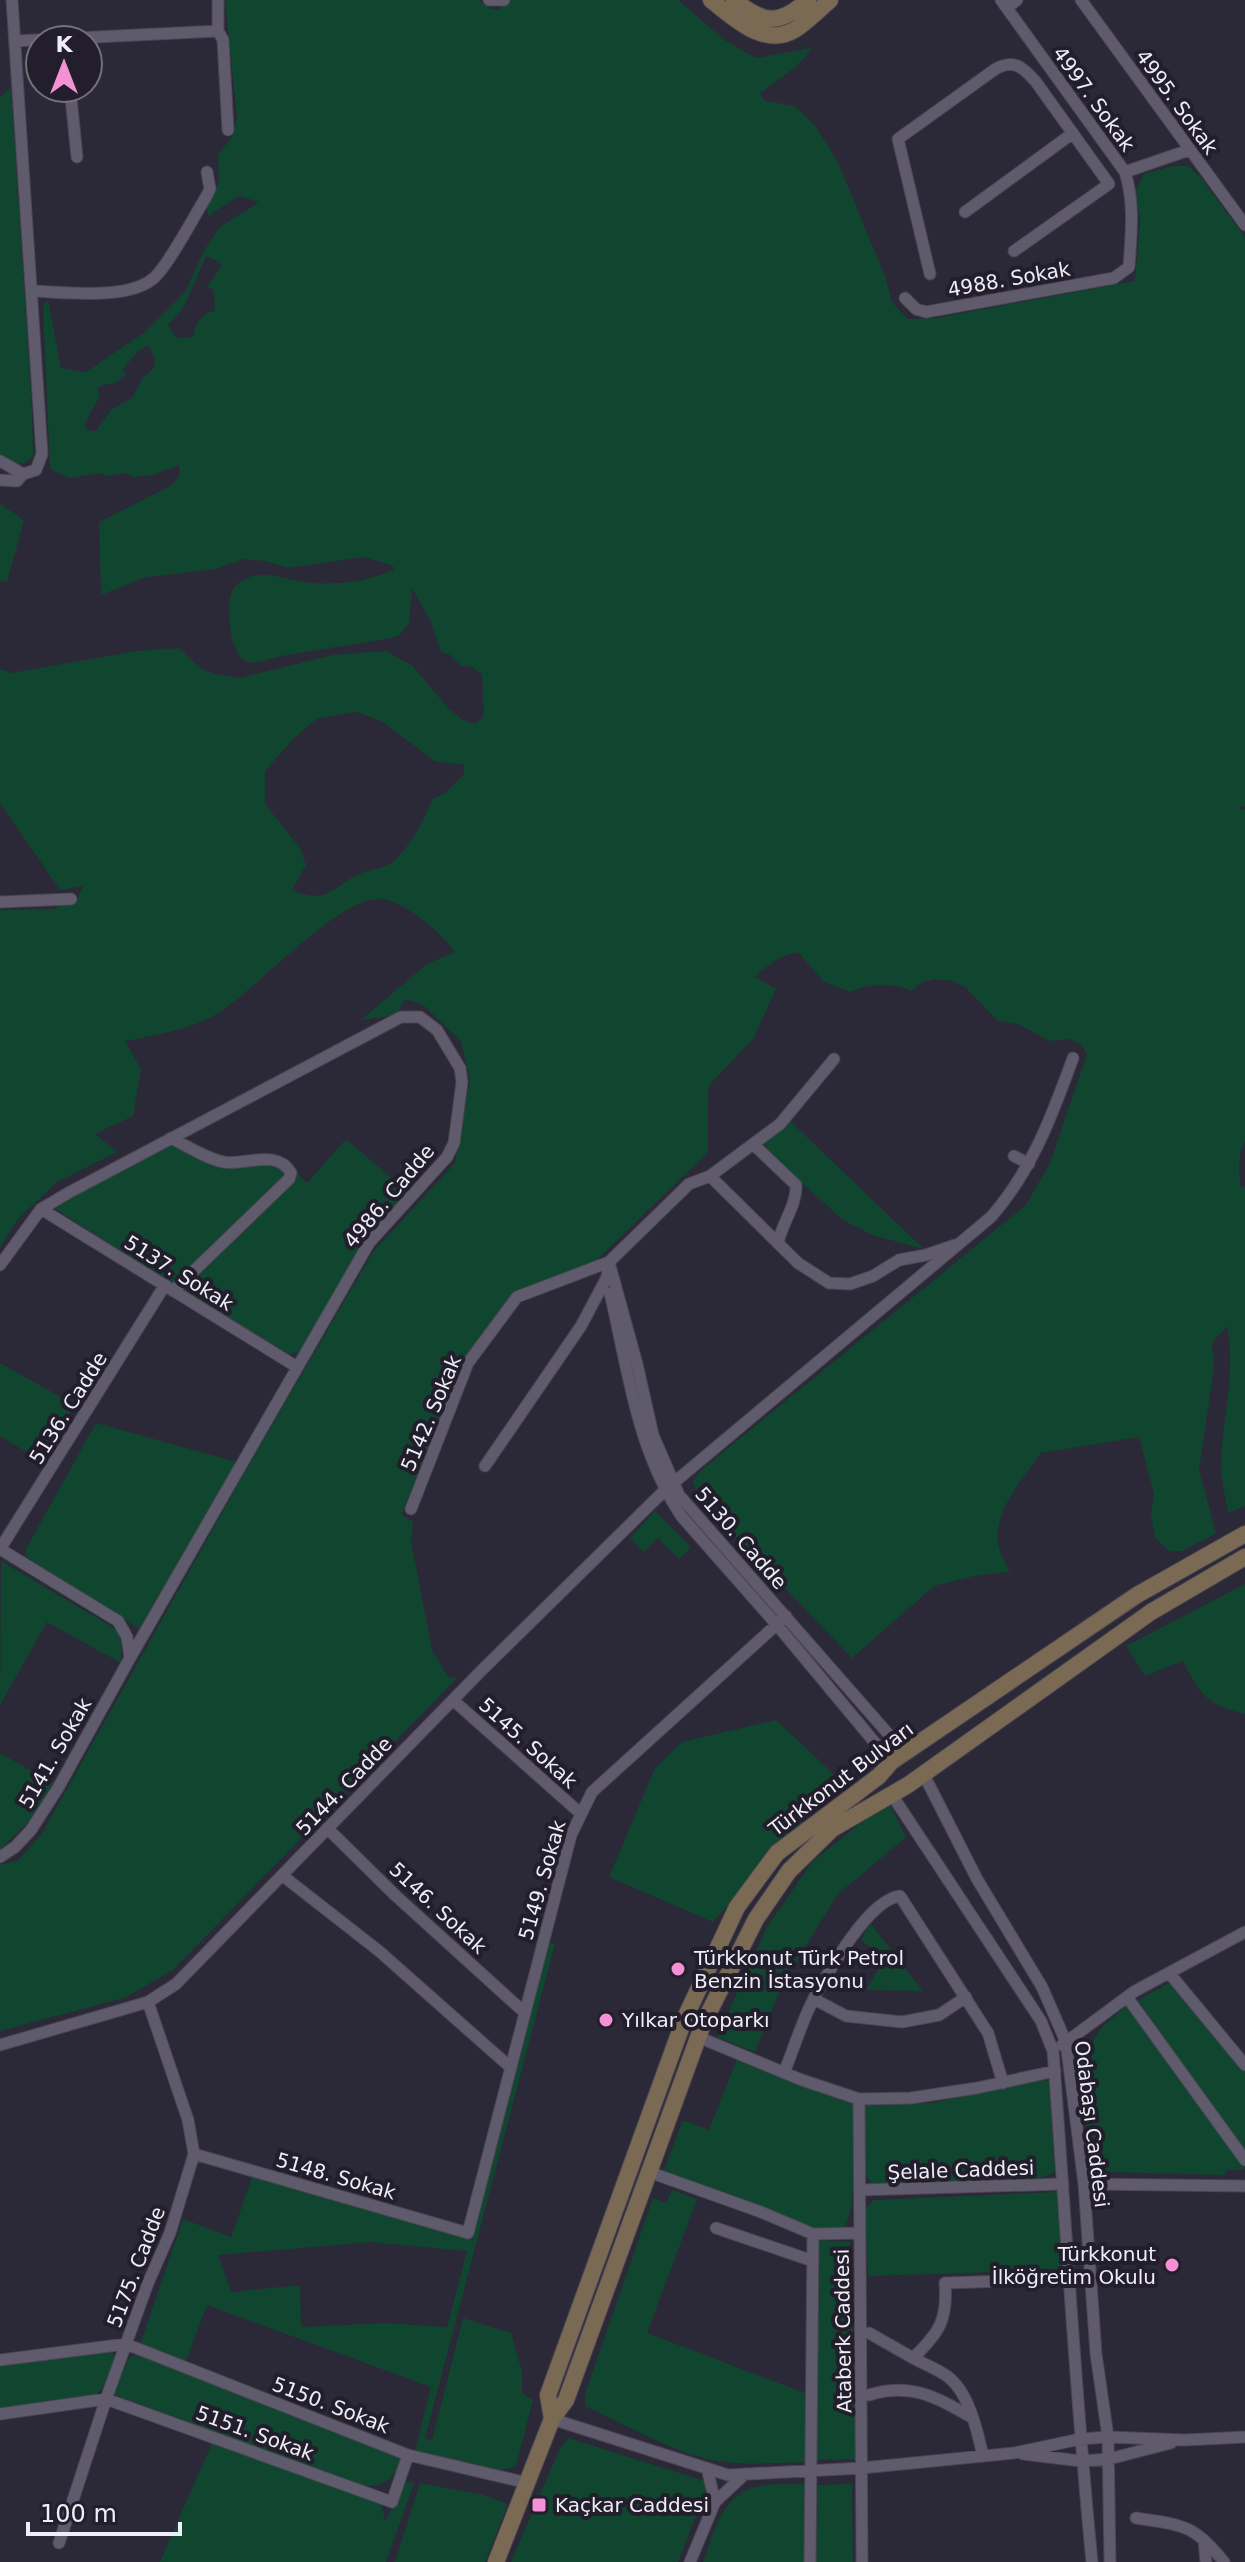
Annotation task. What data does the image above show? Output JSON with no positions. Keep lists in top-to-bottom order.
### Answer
{
  "streets": {
    "street": [
      "4997. Sokak",
      "4995. Sokak",
      "4988. Sokak",
      "4986. Cadde",
      "5137. Sokak",
      "5136. Cadde",
      "5142. Sokak",
      "5130. Cadde",
      "5145. Sokak",
      "5141. Sokak",
      "Türkkonut Bulvarı",
      "5144. Cadde",
      "5149. Sokak",
      "5146. Sokak",
      "Odabaşı Caddesi",
      "Şelale Caddesi",
      "5148. Sokak",
      "5175. Cadde",
      "Ataberk Caddesi",
      "5150. Sokak",
      "5151. Sokak"
    ]
  },
  "crossings": [
    ["4997. Sokak", "4988. Sokak"],
    ["4986. Cadde", "5137. Sokak"],
    ["4986. Cadde", "5136. Cadde"],
    ["4986. Cadde", "5141. Sokak"],
    ["5137. Sokak", "5136. Cadde"],
    ["5142. Sokak", "5130. Cadde"],
    ["5130. Cadde", "Türkkonut Bulvarı"],
    ["5130. Cadde", "5144. Cadde"],
    ["5130. Cadde", "5149. Sokak"],
    ["5145. Sokak", "5144. Cadde"],
    ["5145. Sokak", "5149. Sokak"],
    ["Türkkonut Bulvarı", "Odabaşı Caddesi"],
    ["Türkkonut Bulvarı", "5150. Sokak"],
    ["5144. Cadde", "5146. Sokak"],
    ["5144. Cadde", "5175. Cadde"],
    ["5149. Sokak", "5146. Sokak"],
    ["5149. Sokak", "5148. Sokak"],
    ["Odabaşı Caddesi", "Şelale Caddesi"],
    ["Şelale Caddesi", "Ataberk Caddesi"],
    ["5148. Sokak", "5175. Cadde"],
    ["5175. Cadde", "5150. Sokak"],
    ["5175. Cadde", "5151. Sokak"],
    ["5150. Sokak", "5151. Sokak"]
  ],
  "places": {
    "other": ["Türkkonut Türk Petrol Benzin İstasyonu", "Yılkar Otoparkı", "Türkkonut İlköğretim Okulu"],
    "transit": ["Kaçkar Caddesi"]
  },
  "scale_bar": "100 m",
  "north": "top"
}
